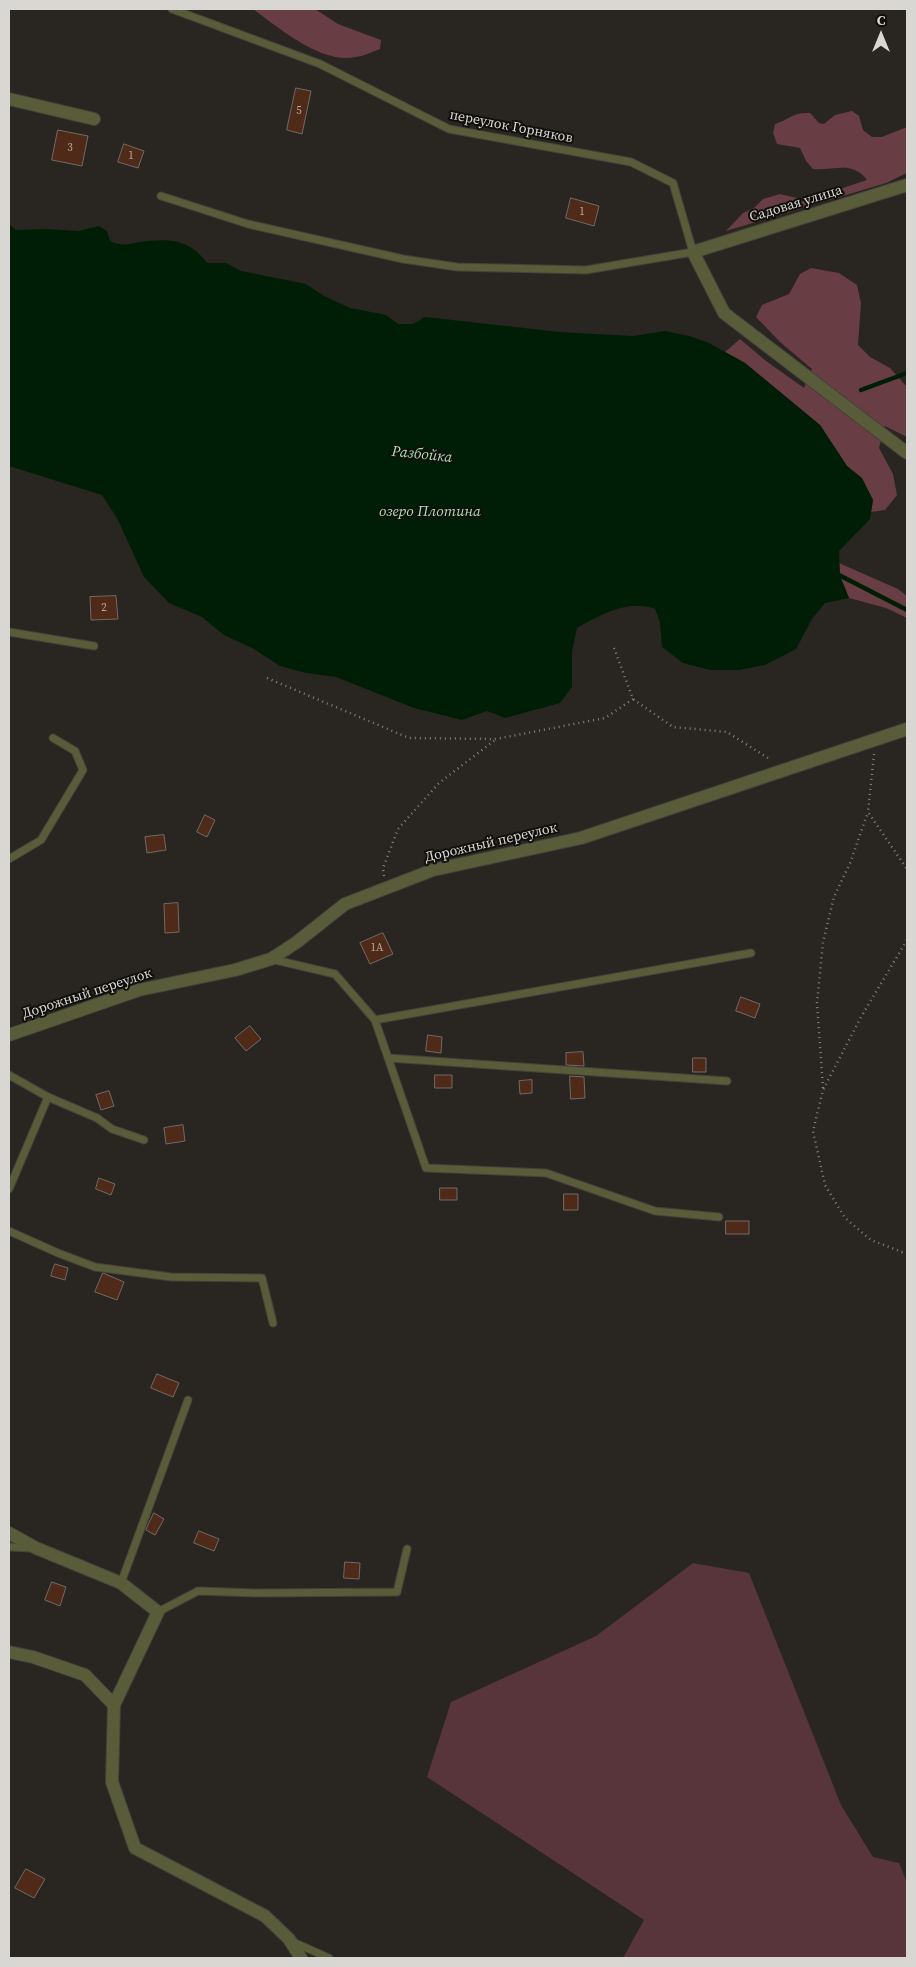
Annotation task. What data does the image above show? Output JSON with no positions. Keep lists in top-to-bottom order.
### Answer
{
  "streets": {
    "street": ["Садовая улица", "Дорожный переулок"],
    "lane": ["переулок Горняков"]
  },
  "crossings": [
    ["переулок Горняков", "Садовая улица"]
  ],
  "water": ["Разбойка", "озеро Плотина"],
  "house_numbers": [
    "5",
    "3",
    "1",
    "1",
    "2",
    "1А"
  ],
  "north": "top"
}
